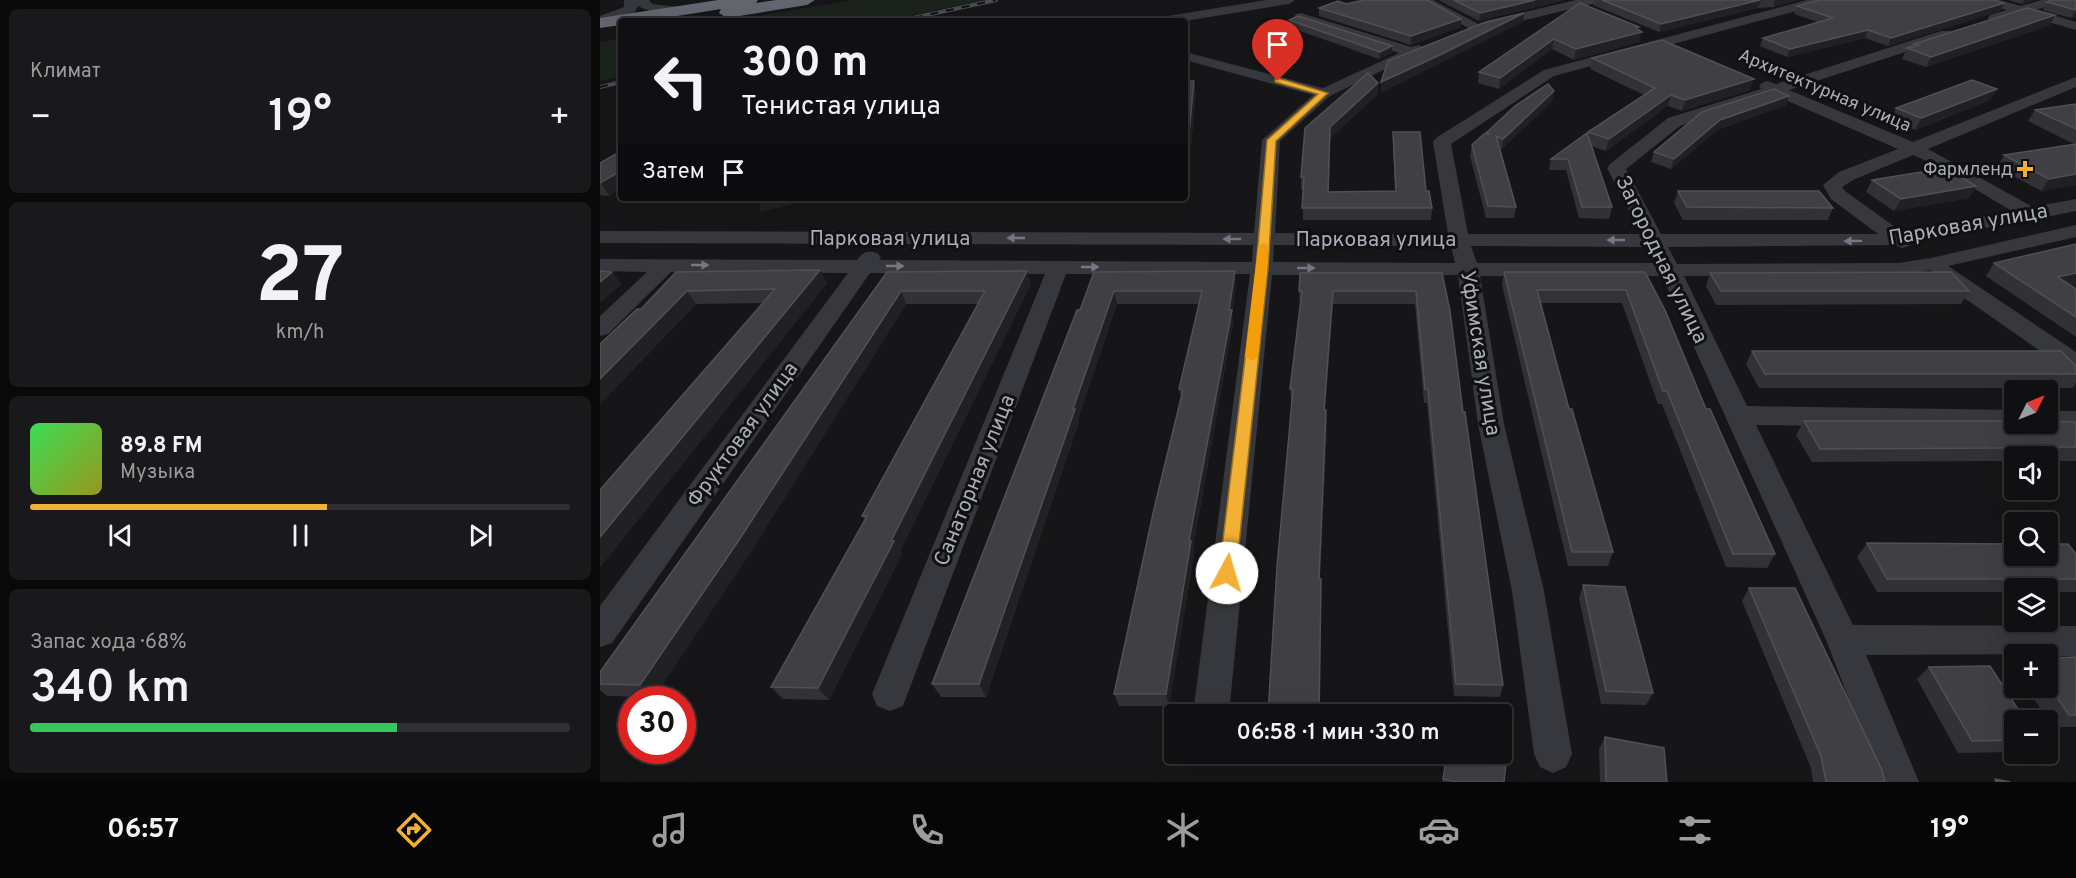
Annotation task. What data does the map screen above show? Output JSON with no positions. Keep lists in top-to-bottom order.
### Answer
{
  "streets": {
    "street": [
      "Архитектурная улица",
      "Парковая улица",
      "Загородная улица",
      "Уфимская улица",
      "Фруктовая улица",
      "Санаторная улица"
    ]
  },
  "crossings": [
    ["Архитектурная улица", "Парковая улица"],
    ["Архитектурная улица", "Загородная улица"],
    ["Парковая улица", "Загородная улица"],
    ["Парковая улица", "Уфимская улица"],
    ["Парковая улица", "Фруктовая улица"]
  ],
  "places": {
    "health": ["Фармленд"]
  },
  "north": "top right",
  "page": {
    "tile": [
      "Климат",
      ["27", "km/h"],
      ["Запас хода · 68%", "340 km"]
    ],
    "turn": ["300 m", "Тенистая улица"],
    "heat": ["−", "19°", "+"],
    "then": "Затем",
    "map_buttons": ["+", "−"],
    "song": ["89.8 FM", "Музыка"],
    "limit": "30",
    "trip": "06:58 · 1 мин · 330 m",
    "tabs": ["06:57", "19°"]
  }
}
